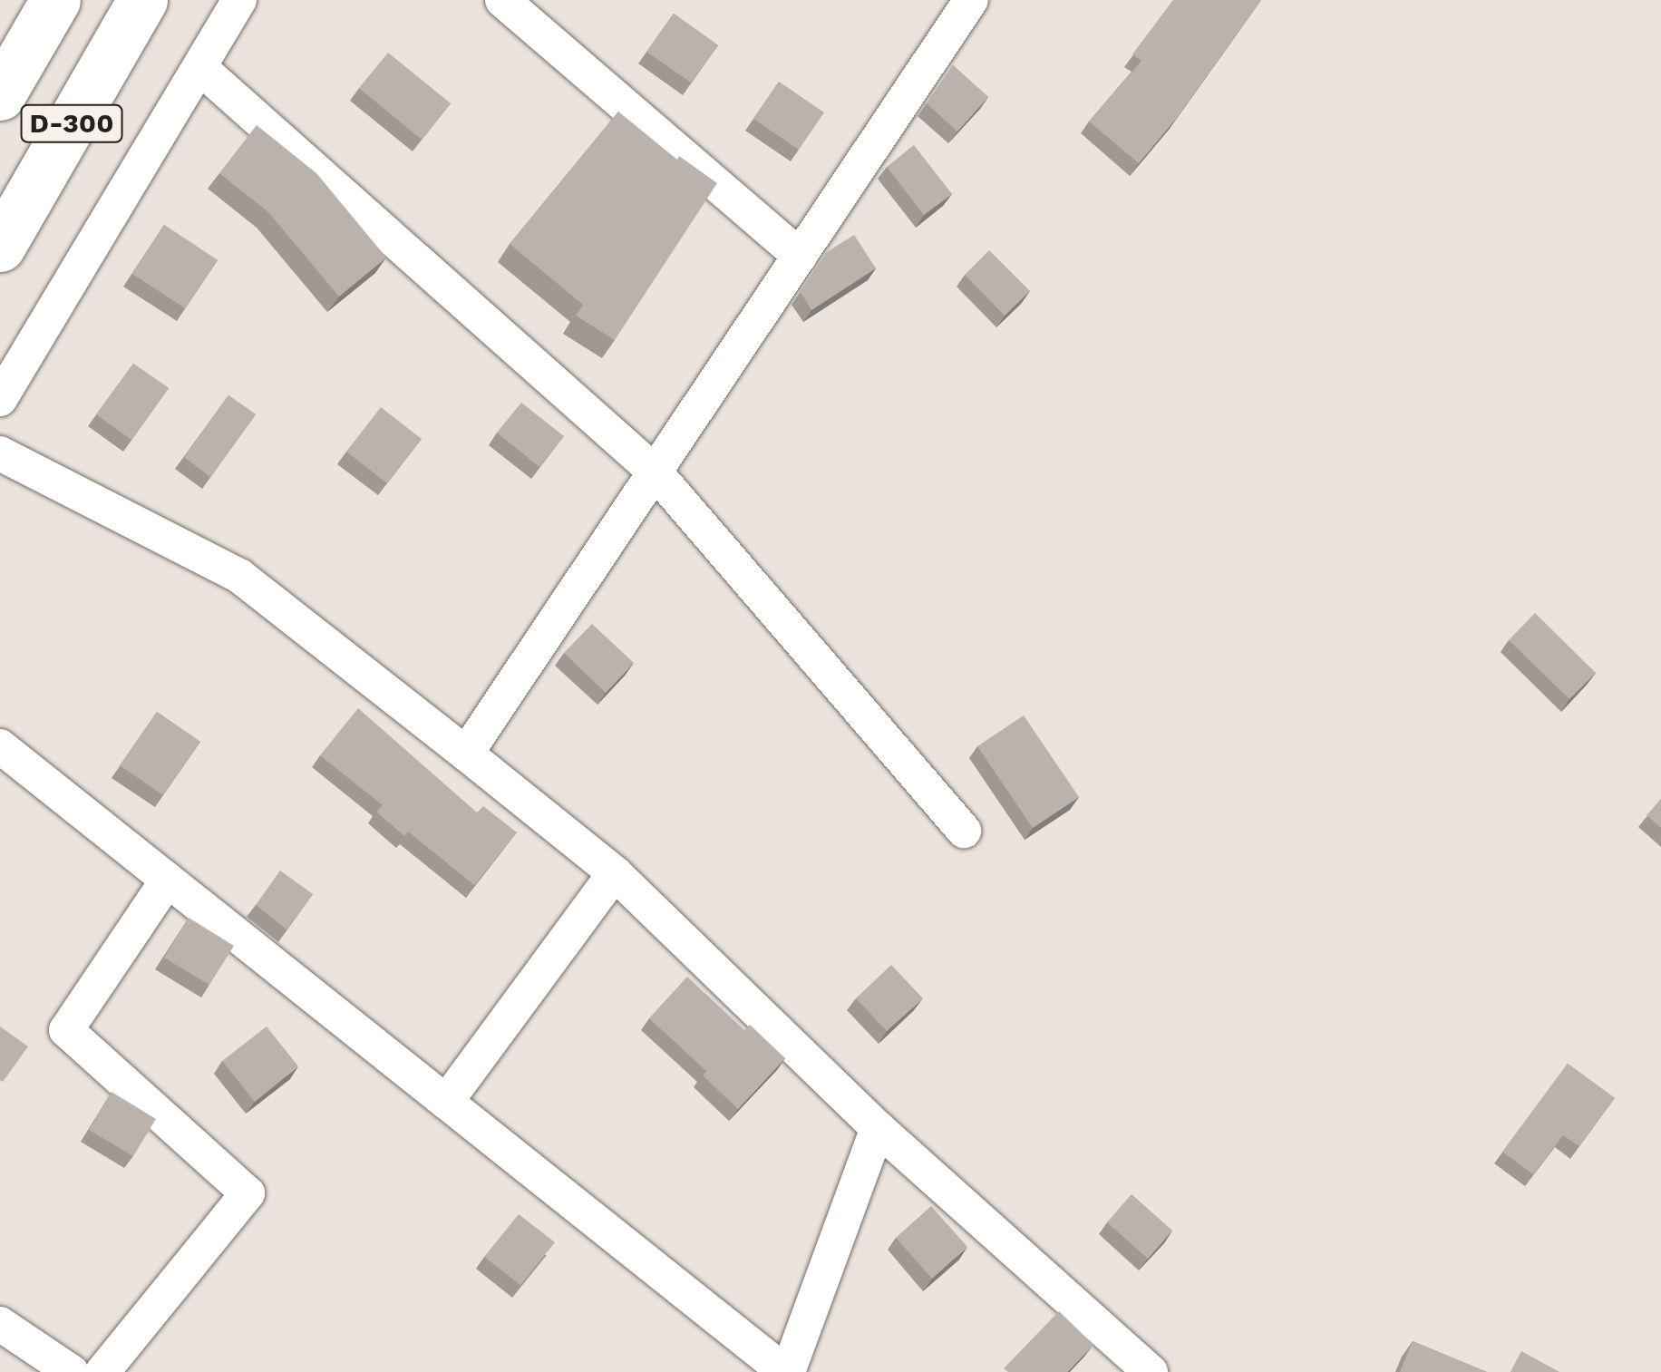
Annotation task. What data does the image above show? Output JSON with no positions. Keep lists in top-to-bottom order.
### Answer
{
  "streets": {
    "highway": ["D-300"]
  }
}
